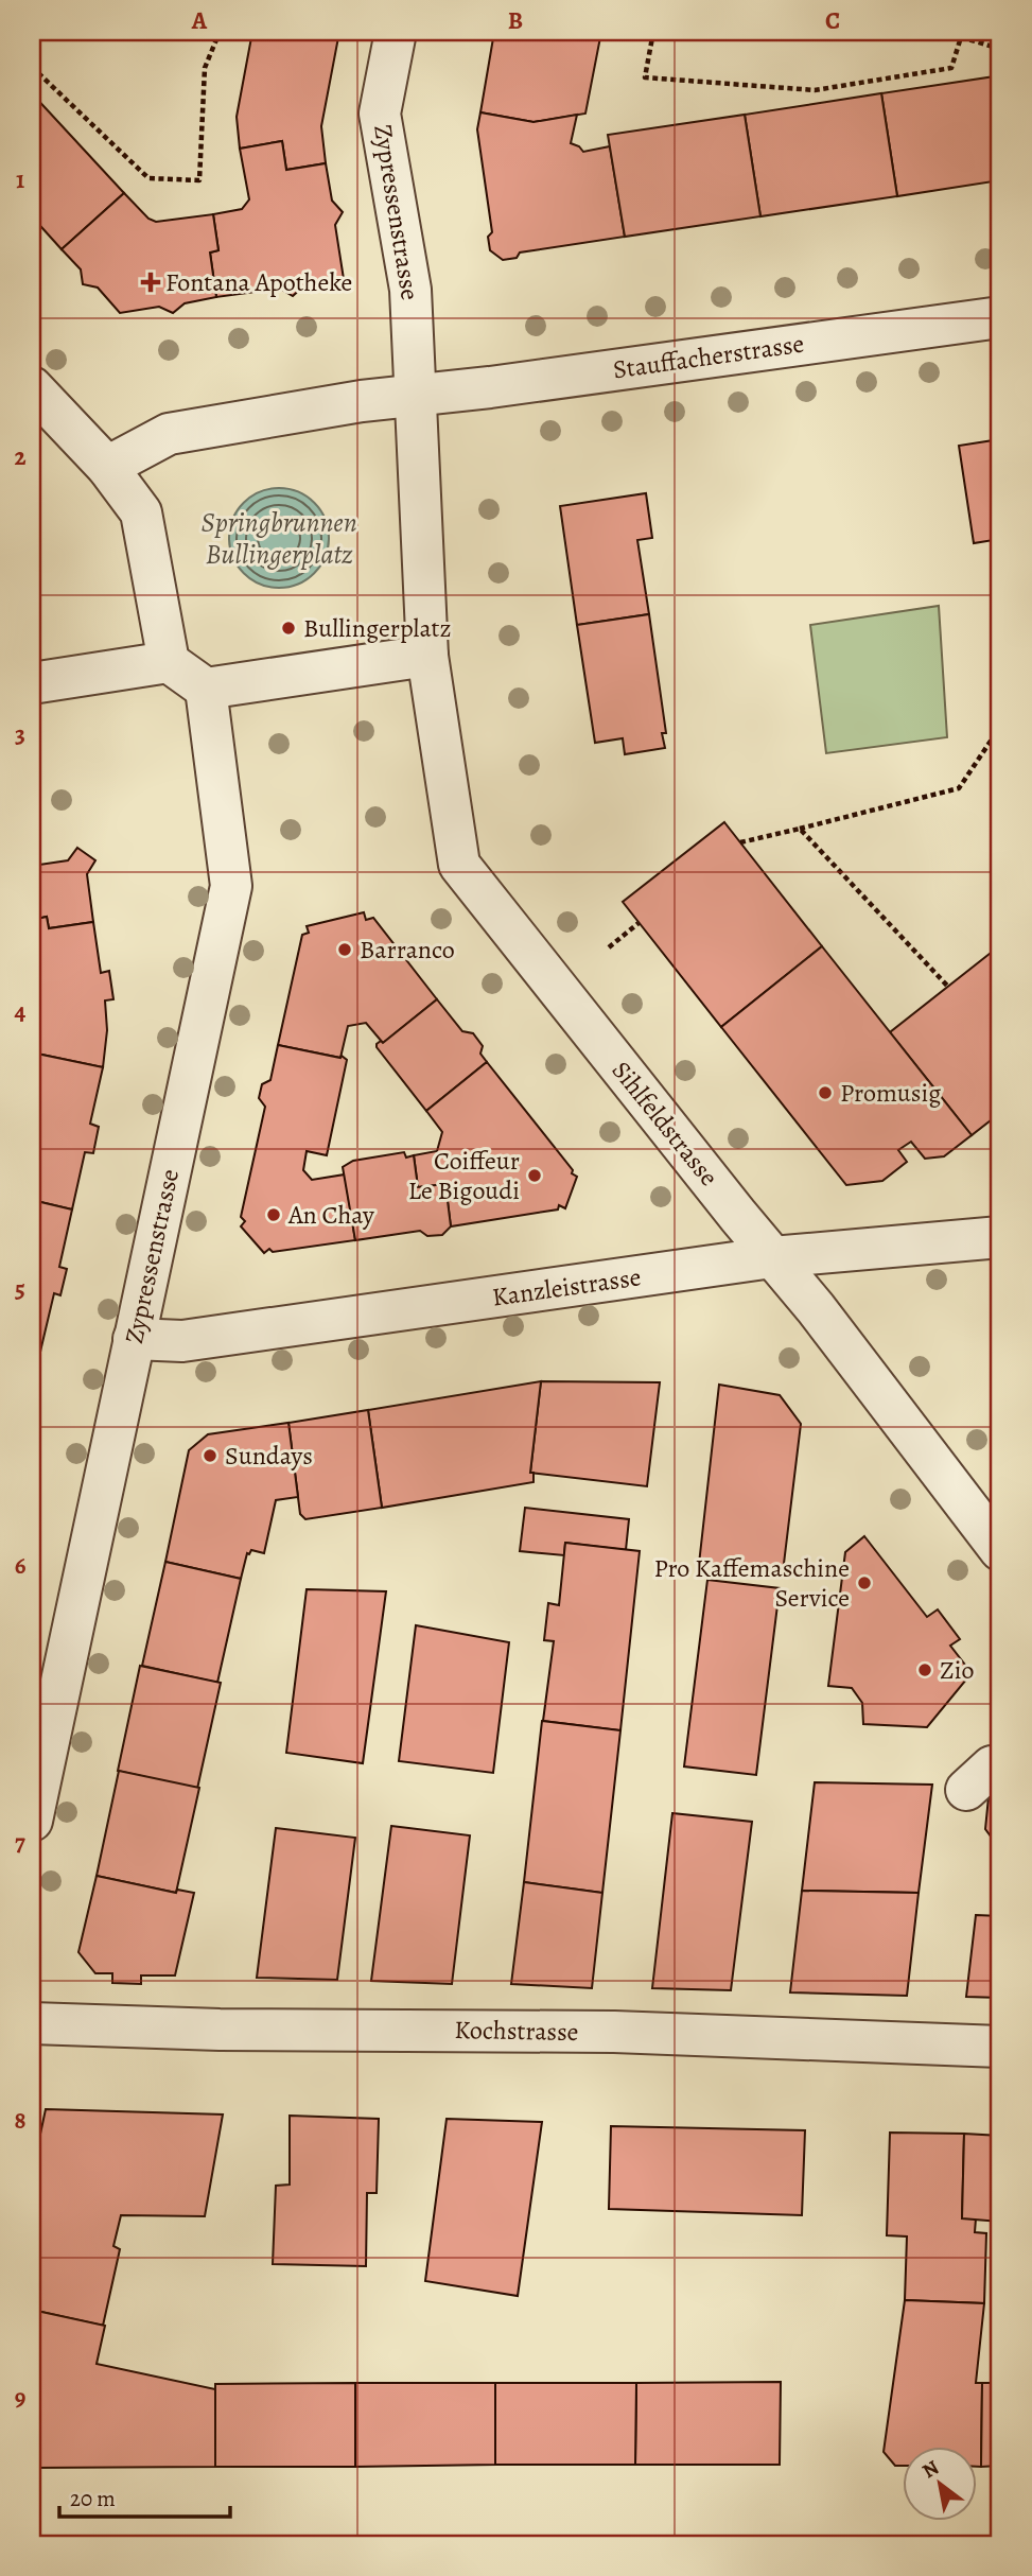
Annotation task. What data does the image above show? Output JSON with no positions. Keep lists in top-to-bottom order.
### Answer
{
  "streets": {
    "street": [
      "Zypressenstrasse",
      "Stauffacherstrasse",
      "Sihlfeldstrasse",
      "Kanzleistrasse",
      "Kochstrasse"
    ]
  },
  "crossings": [
    ["Zypressenstrasse", "Stauffacherstrasse"],
    ["Zypressenstrasse", "Kanzleistrasse"],
    ["Sihlfeldstrasse", "Kanzleistrasse"]
  ],
  "water": ["Springbrunnen Bullingerplatz"],
  "places": {
    "health": ["Fontana Apotheke"],
    "other": [
      "Bullingerplatz",
      "Barranco",
      "Promusig",
      "Coiffeur Le Bigoudi",
      "An Chay",
      "Sundays",
      "Pro Kaffemaschine Service",
      "Zio"
    ]
  },
  "scale_bar": "20 m",
  "north": "top left",
  "grid": {
    "columns": ["A", "B", "C"],
    "rows": [
      "1",
      "2",
      "3",
      "4",
      "5",
      "6",
      "7",
      "8",
      "9"
    ]
  }
}
